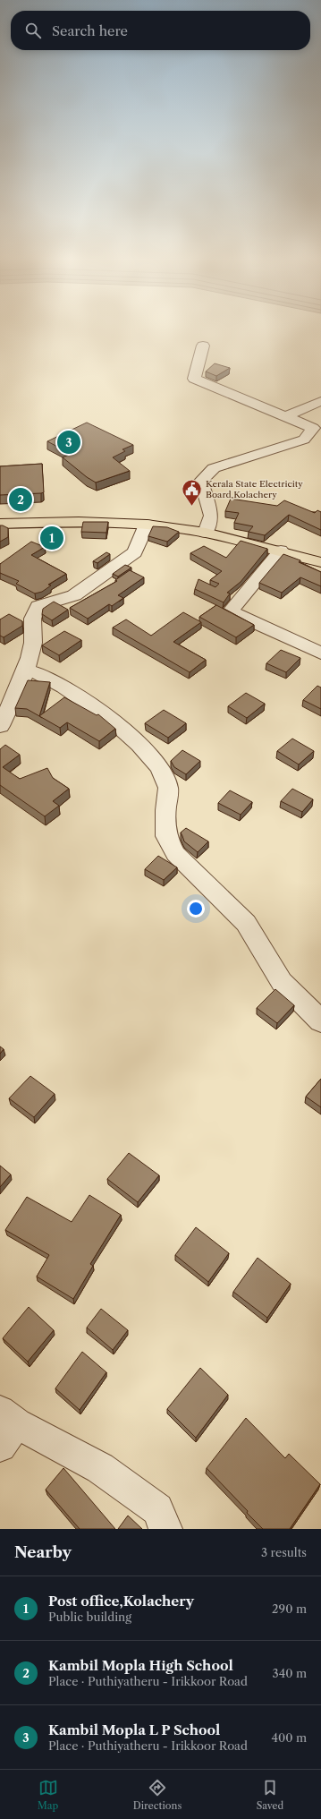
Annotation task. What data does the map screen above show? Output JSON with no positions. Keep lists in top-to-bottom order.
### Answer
{
  "places": {
    "public building": ["Kerala State Electricity Board,Kolachery"]
  },
  "page": {
    "search": "Search here",
    "pins": ["3", "2", "1"],
    "heading": ["Nearby", "3 results"],
    "list": [
      {
        "mark": "1",
        "name": "Post office,Kolachery",
        "note": "Public building",
        "value": "290 m"
      },
      {
        "mark": "2",
        "name": "Kambil Mopla High School",
        "note": "Place · Puthiyatheru - Irikkoor Road",
        "value": "340 m"
      },
      {
        "mark": "3",
        "name": "Kambil Mopla L P School",
        "note": "Place · Puthiyatheru - Irikkoor Road",
        "value": "400 m"
      }
    ],
    "nav": ["Map", "Directions", "Saved"]
  }
}
